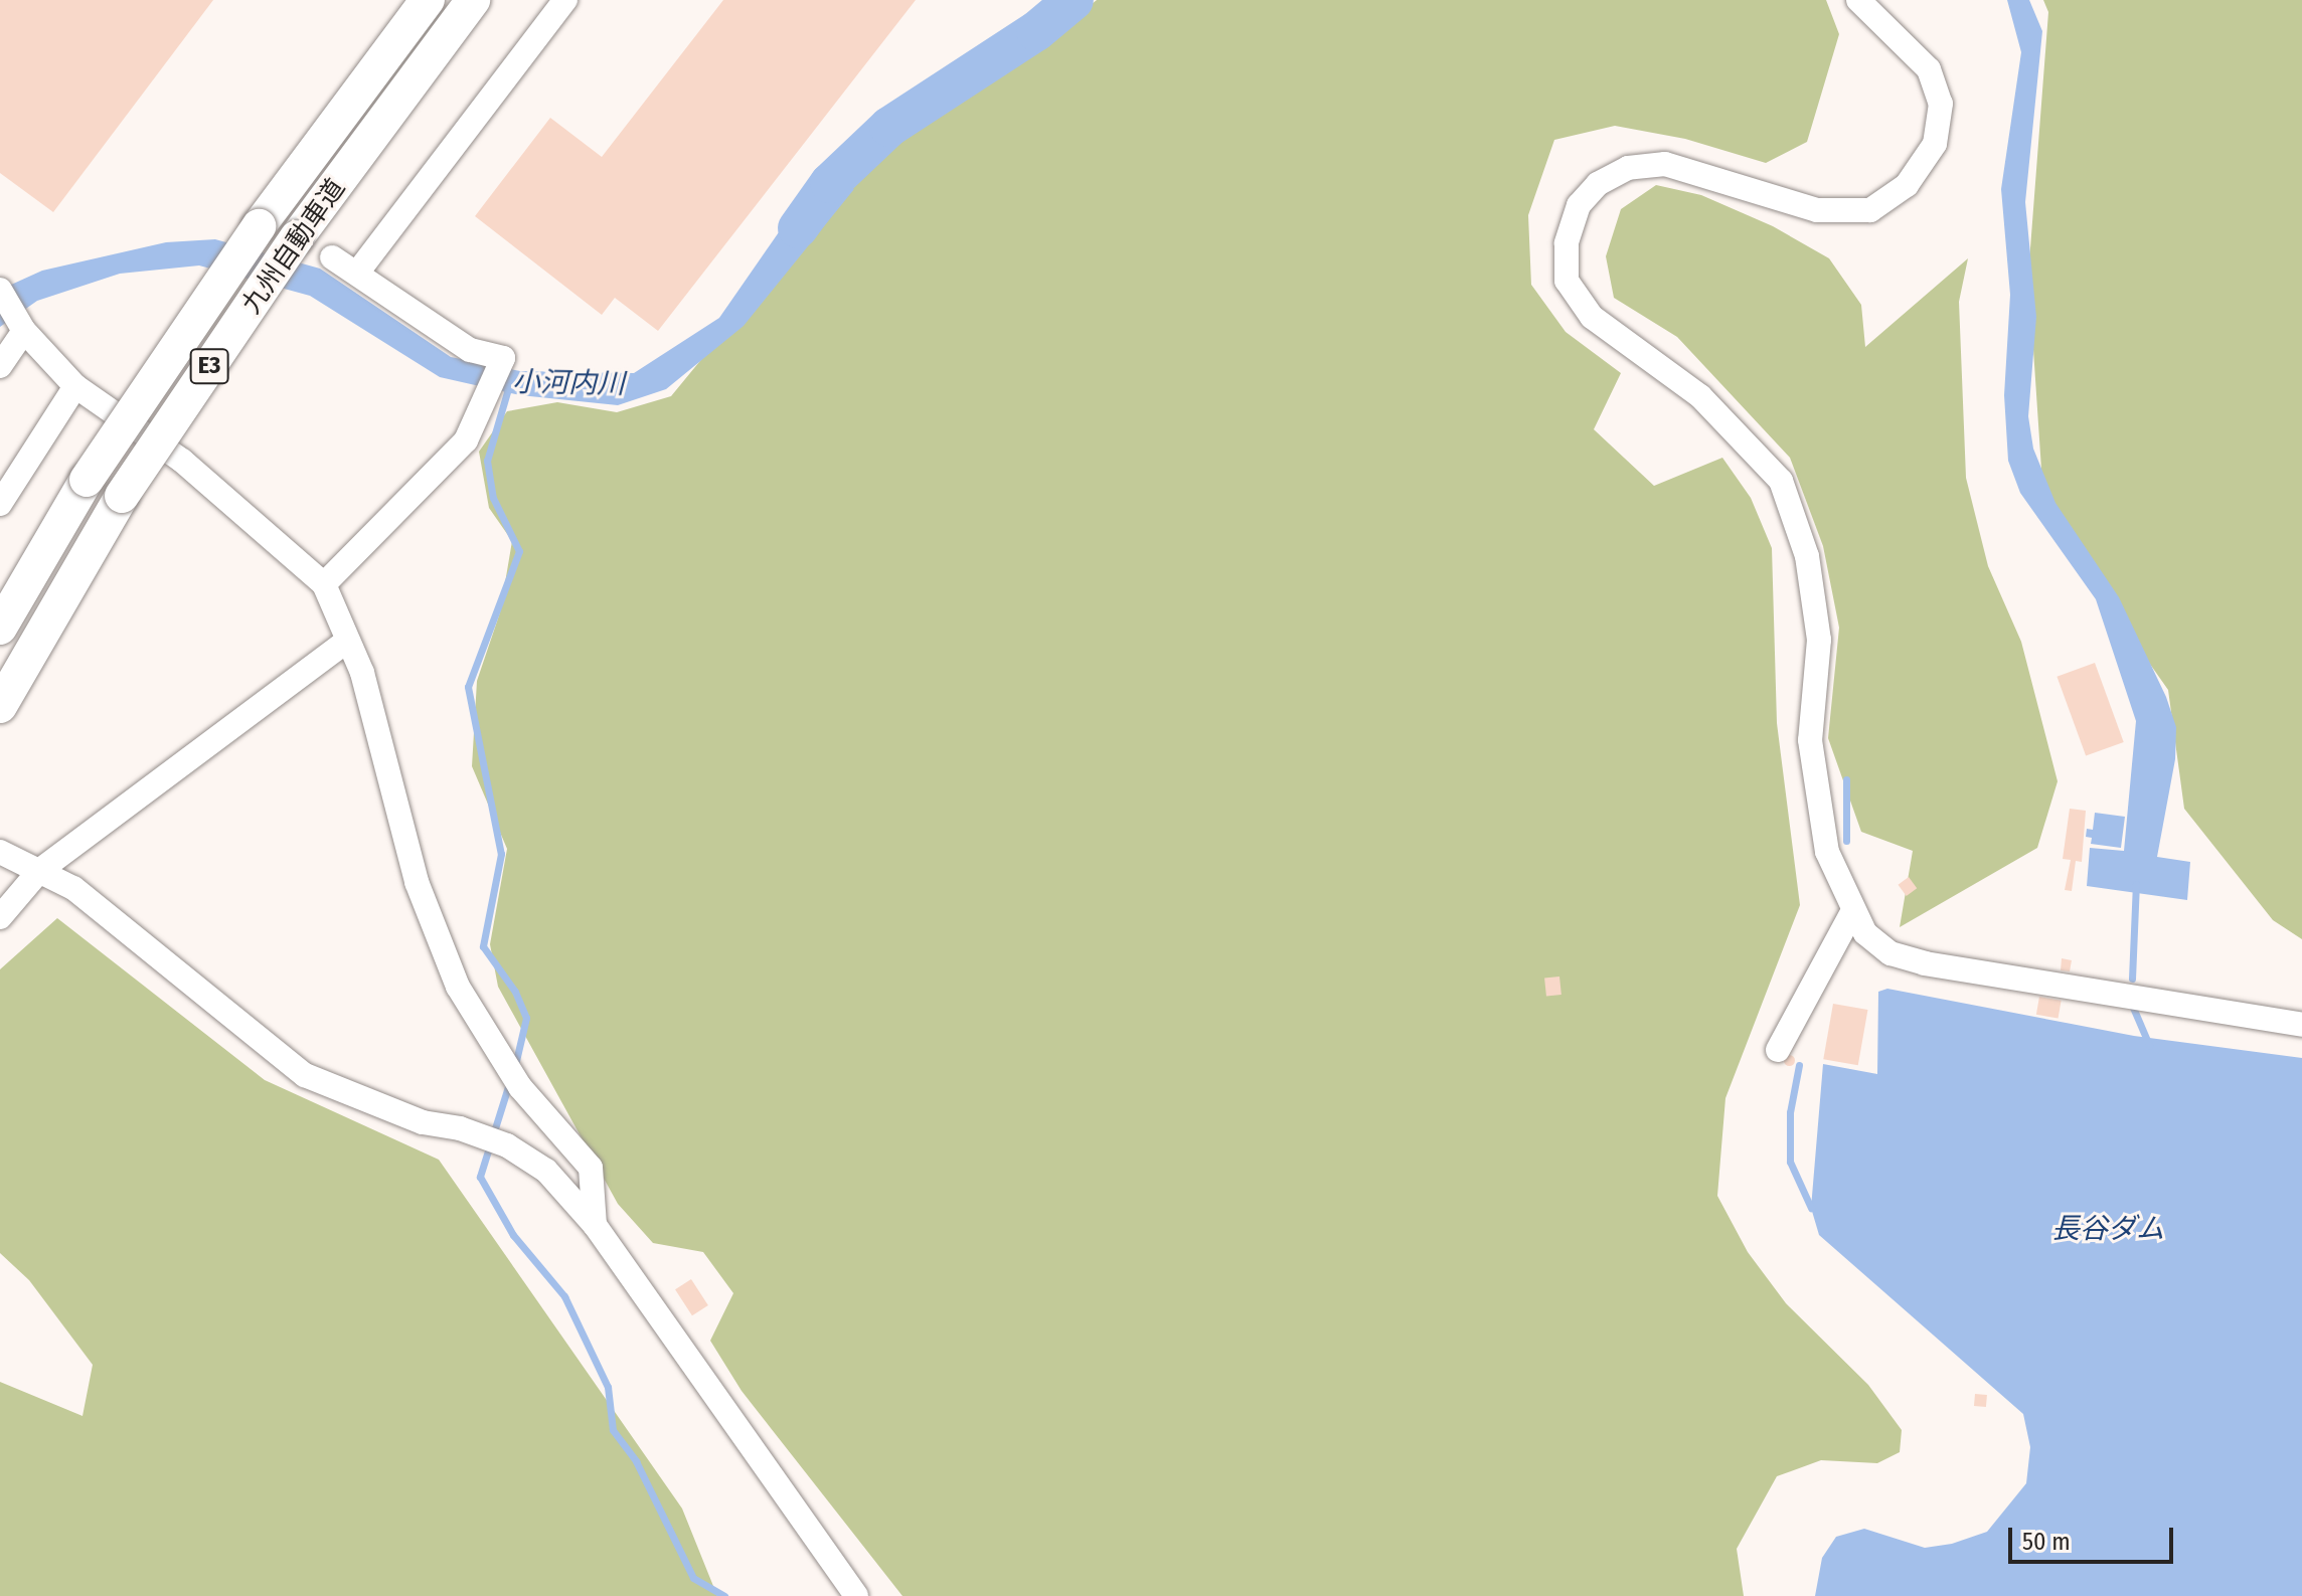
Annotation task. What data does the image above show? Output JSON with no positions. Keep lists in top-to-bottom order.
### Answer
{
  "streets": {
    "highway": ["九州自動車道", "E3"]
  },
  "water": ["小河内川", "長谷ダム"],
  "scale_bar": "50 m"
}
